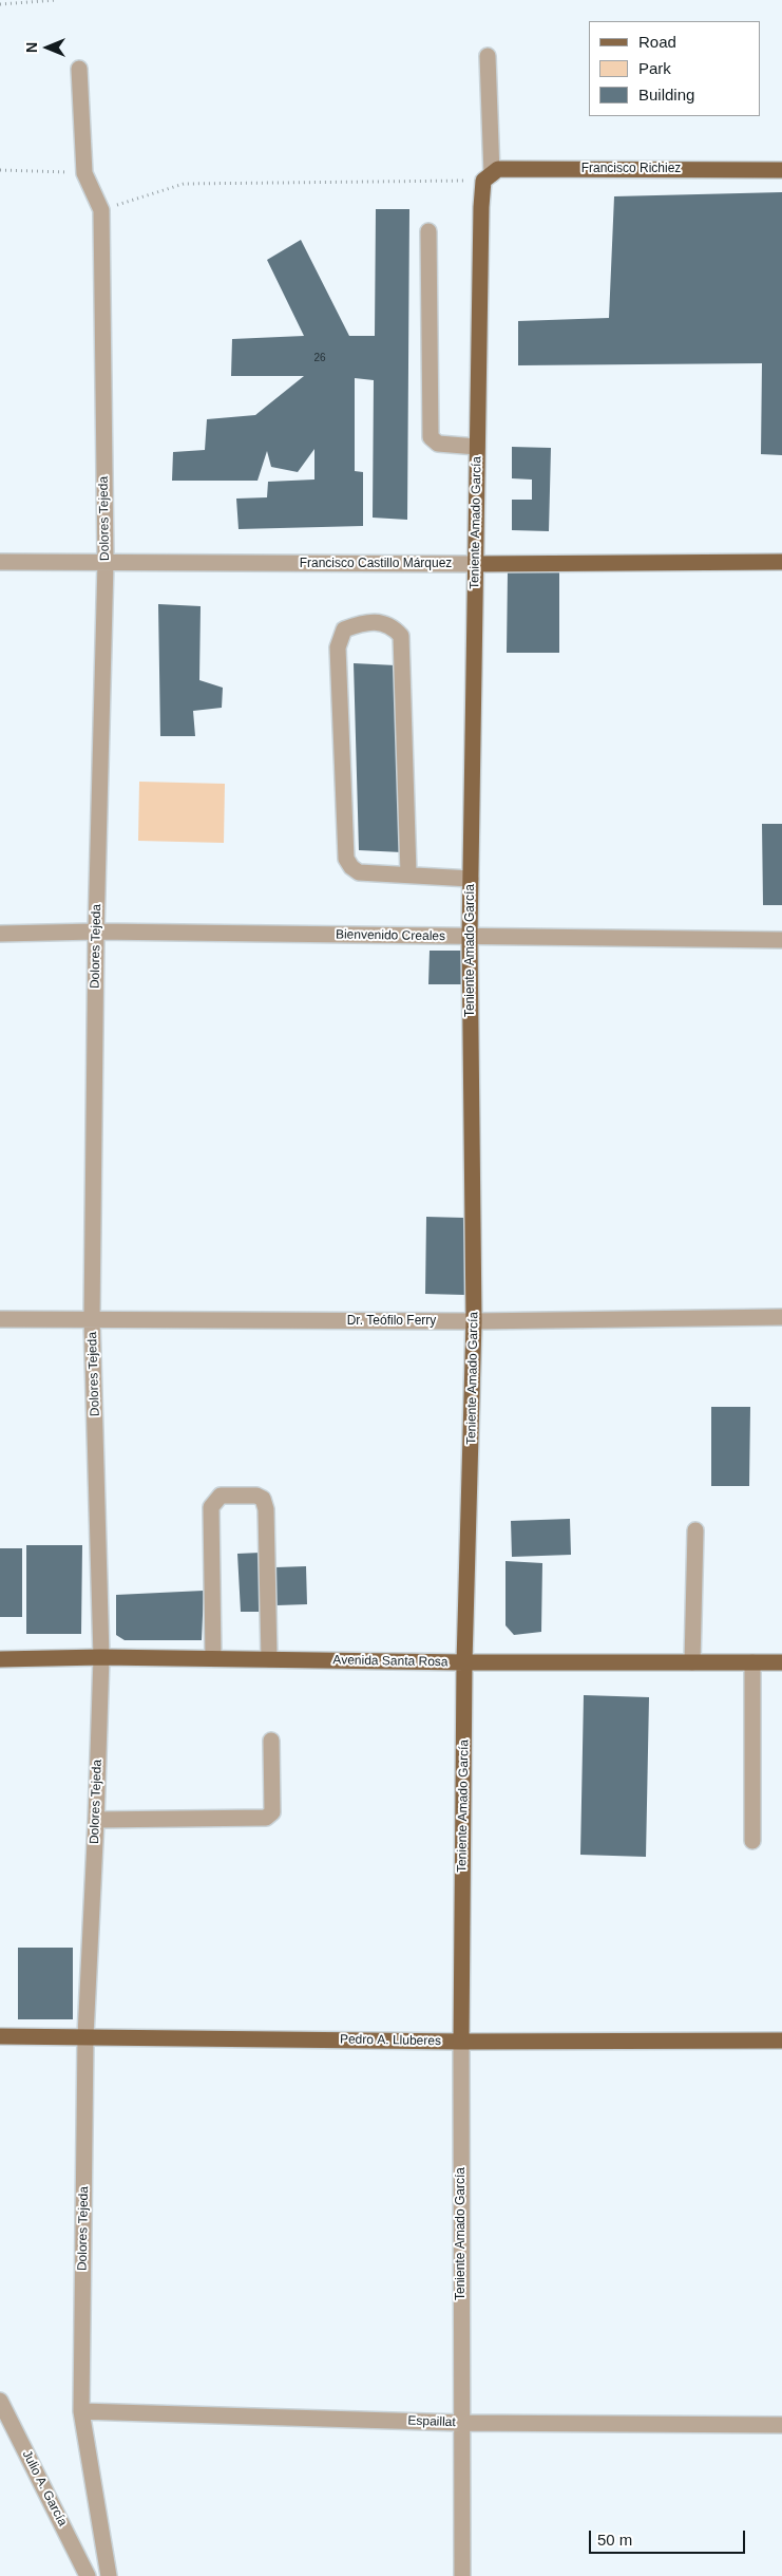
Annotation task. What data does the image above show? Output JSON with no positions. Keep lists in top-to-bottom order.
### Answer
{
  "streets": {
    "main road": [
      "Francisco Richiez",
      "Teniente Amado García",
      "Francisco Castillo Márquez",
      "Avenida Santa Rosa",
      "Pedro A. Lluberes"
    ],
    "street": [
      "Dolores Tejeda",
      "Bienvenido Creales",
      "Dr. Teófilo Ferry",
      "Espaillat",
      "Julio A. García"
    ]
  },
  "crossings": [
    ["Francisco Richiez", "Teniente Amado García"],
    ["Dolores Tejeda", "Francisco Castillo Márquez"],
    ["Dolores Tejeda", "Bienvenido Creales"],
    ["Dolores Tejeda", "Dr. Teófilo Ferry"],
    ["Dolores Tejeda", "Avenida Santa Rosa"],
    ["Dolores Tejeda", "Pedro A. Lluberes"],
    ["Dolores Tejeda", "Espaillat"],
    ["Teniente Amado García", "Francisco Castillo Márquez"],
    ["Teniente Amado García", "Bienvenido Creales"],
    ["Teniente Amado García", "Dr. Teófilo Ferry"],
    ["Teniente Amado García", "Avenida Santa Rosa"],
    ["Teniente Amado García", "Pedro A. Lluberes"],
    ["Teniente Amado García", "Espaillat"]
  ],
  "house_numbers": ["26"],
  "legend": ["Road", "Park", "Building"],
  "scale_bar": "50 m",
  "north": "left"
}
